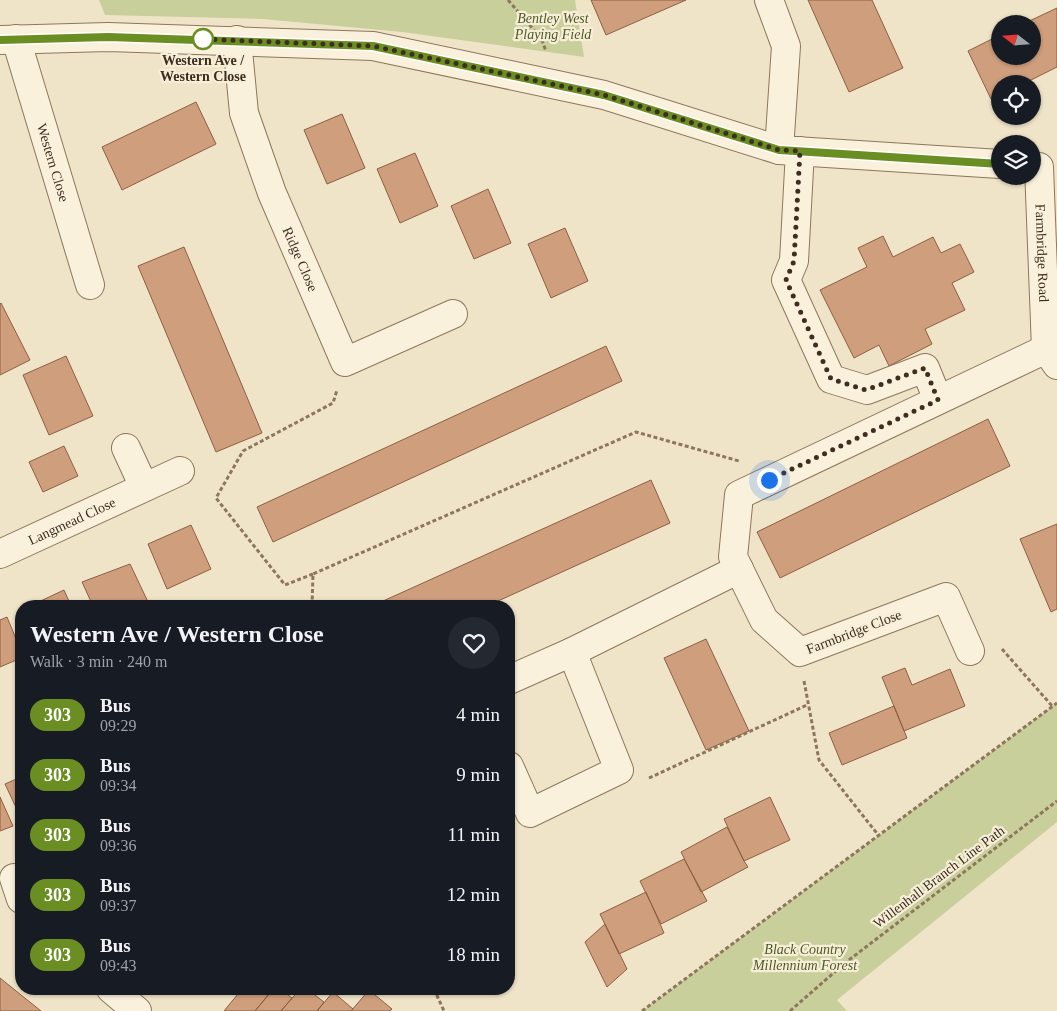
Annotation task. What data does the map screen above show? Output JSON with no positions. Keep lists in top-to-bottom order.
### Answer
{
  "streets": {
    "street": [
      "Western Close",
      "Farmbridge Road",
      "Ridge Close",
      "Langmead Close",
      "Farmbridge Close"
    ],
    "path": ["Willenhall Branch Line Path"]
  },
  "crossings": [
    ["Farmbridge Road", "Farmbridge Close"]
  ],
  "parks": ["Bentley West Playing Field", "Black Country Millennium Forest"],
  "places": ["Western Ave / Western Close"],
  "lines": ["bus line 303"],
  "north": "left",
  "page": {
    "heading": ["Western Ave / Western Close", "Walk · 3 min · 240 m"],
    "list": [
      {
        "mark": "303",
        "name": "Bus",
        "note": "09:29",
        "value": "4 min"
      },
      {
        "mark": "303",
        "name": "Bus",
        "note": "09:34",
        "value": "9 min"
      },
      {
        "mark": "303",
        "name": "Bus",
        "note": "09:36",
        "value": "11 min"
      },
      {
        "mark": "303",
        "name": "Bus",
        "note": "09:37",
        "value": "12 min"
      },
      {
        "mark": "303",
        "name": "Bus",
        "note": "09:43",
        "value": "18 min"
      }
    ]
  }
}
